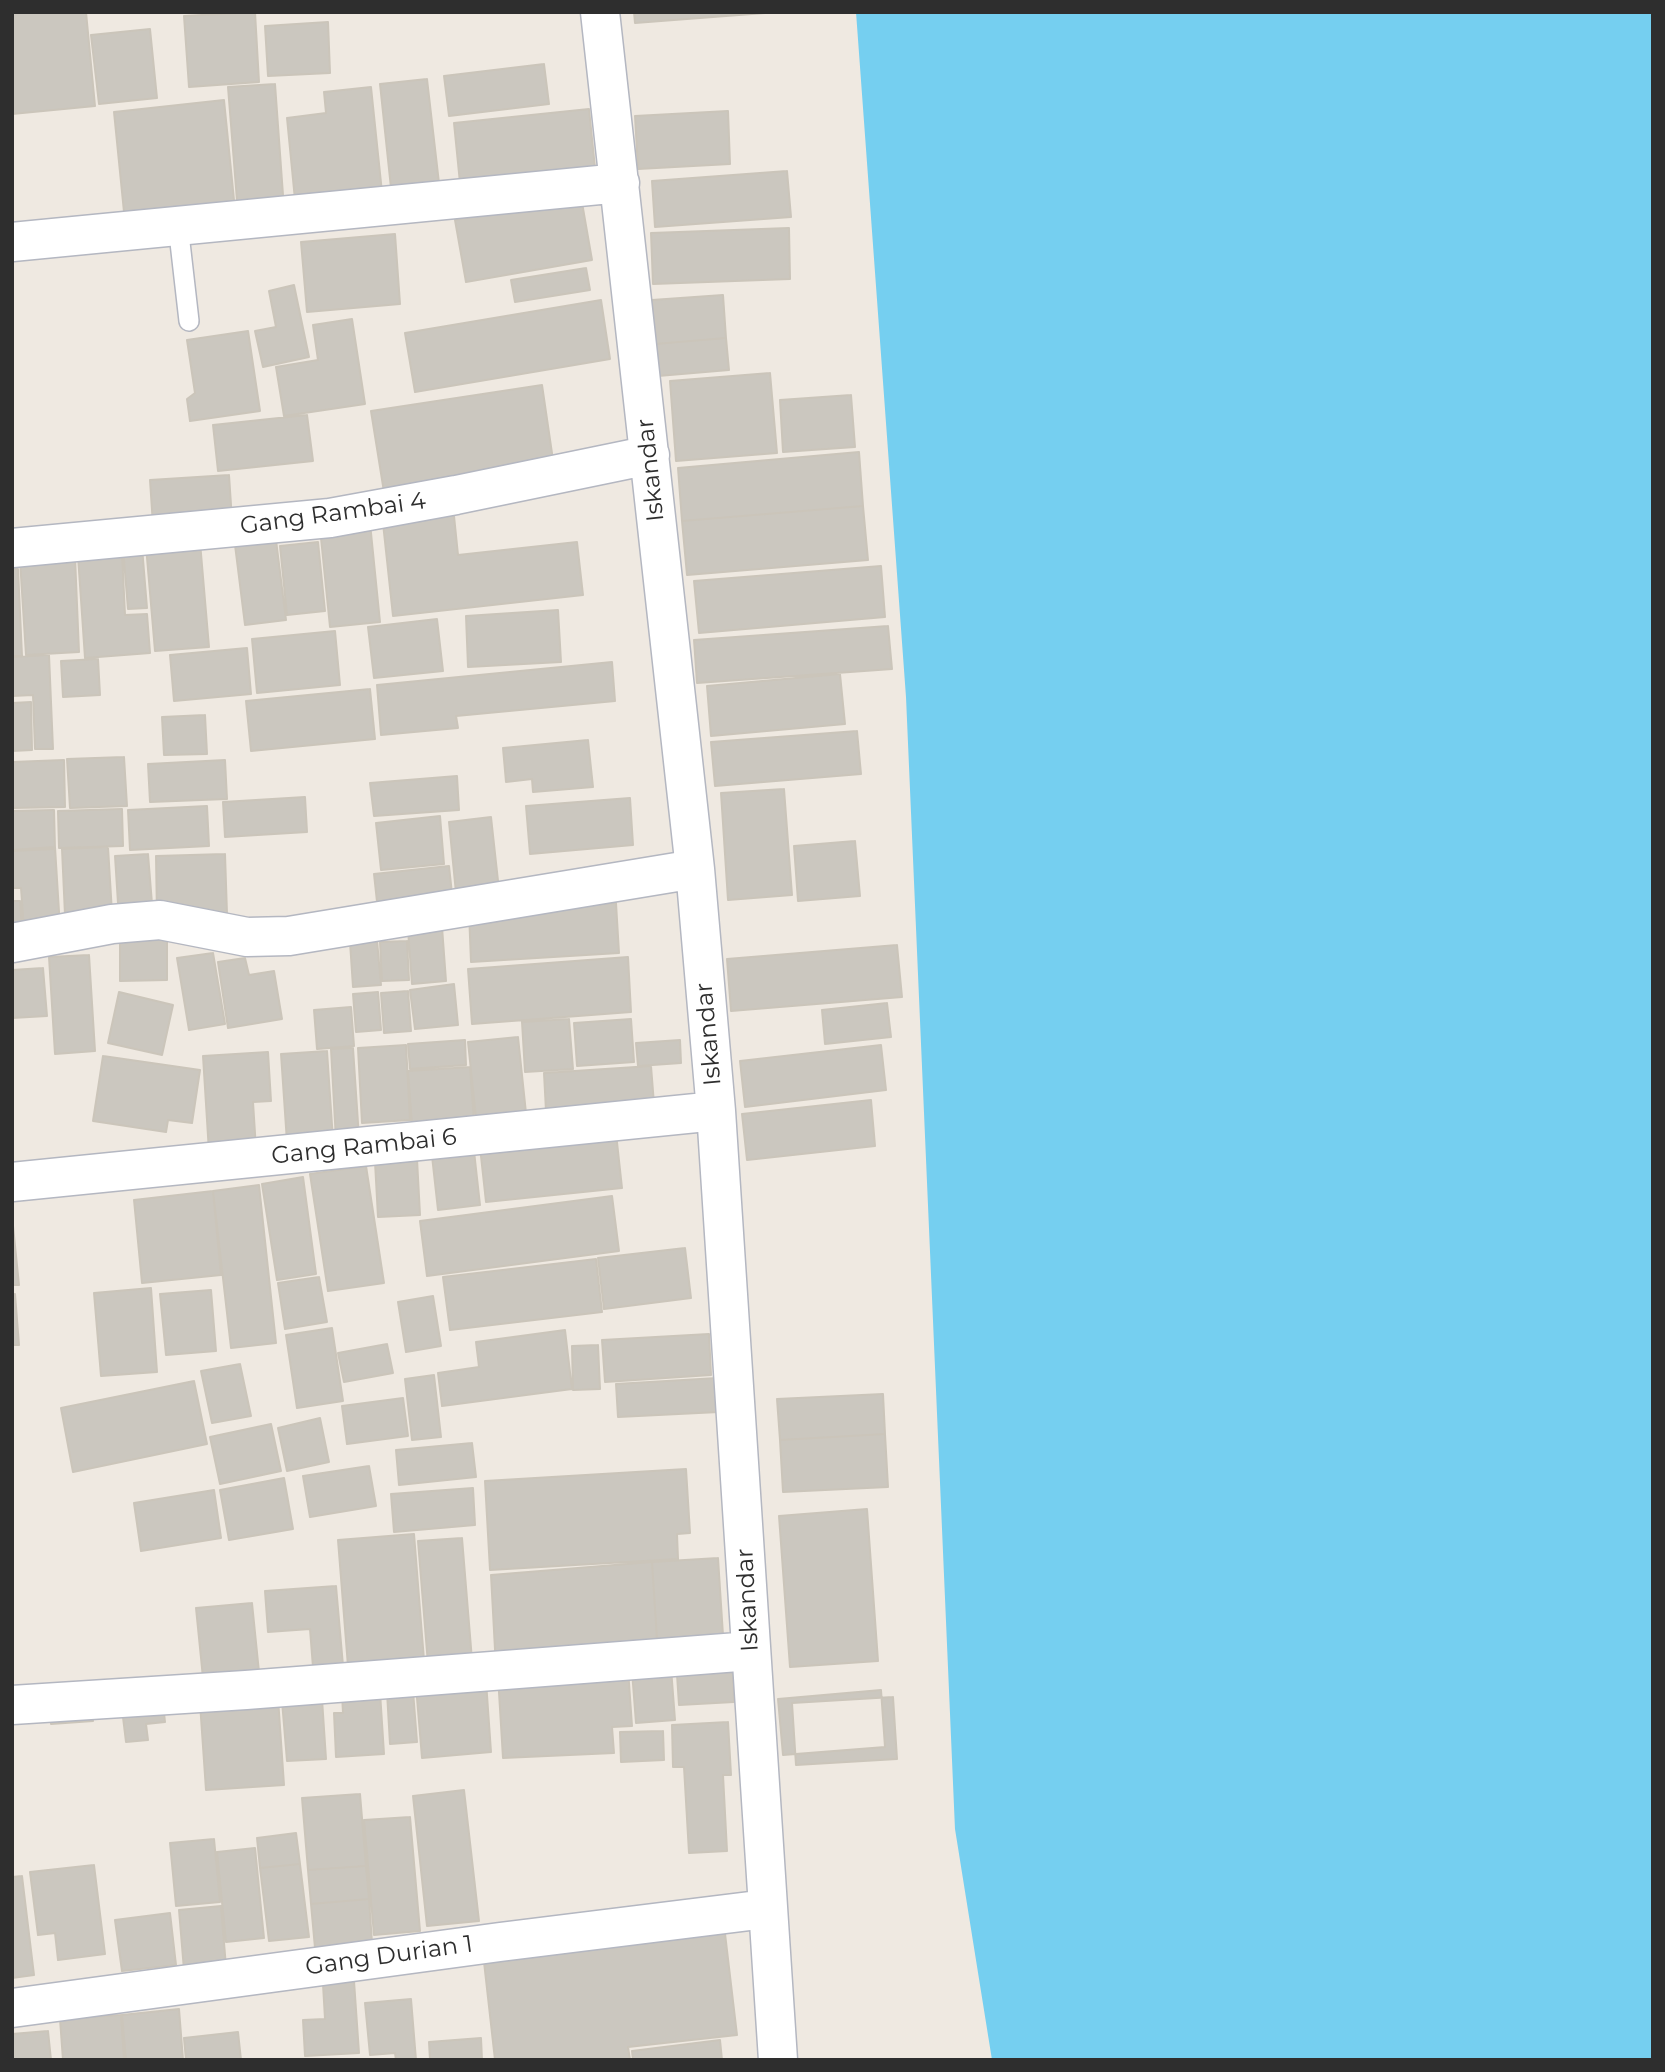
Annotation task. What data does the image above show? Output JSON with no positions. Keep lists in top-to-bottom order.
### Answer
{
  "streets": {
    "street": [
      "Iskandar",
      "Gang Rambai 4",
      "Gang Rambai 6",
      "Gang Durian 1"
    ]
  },
  "crossings": [
    ["Iskandar", "Gang Rambai 4"],
    ["Iskandar", "Gang Rambai 6"],
    ["Iskandar", "Gang Durian 1"]
  ]
}
